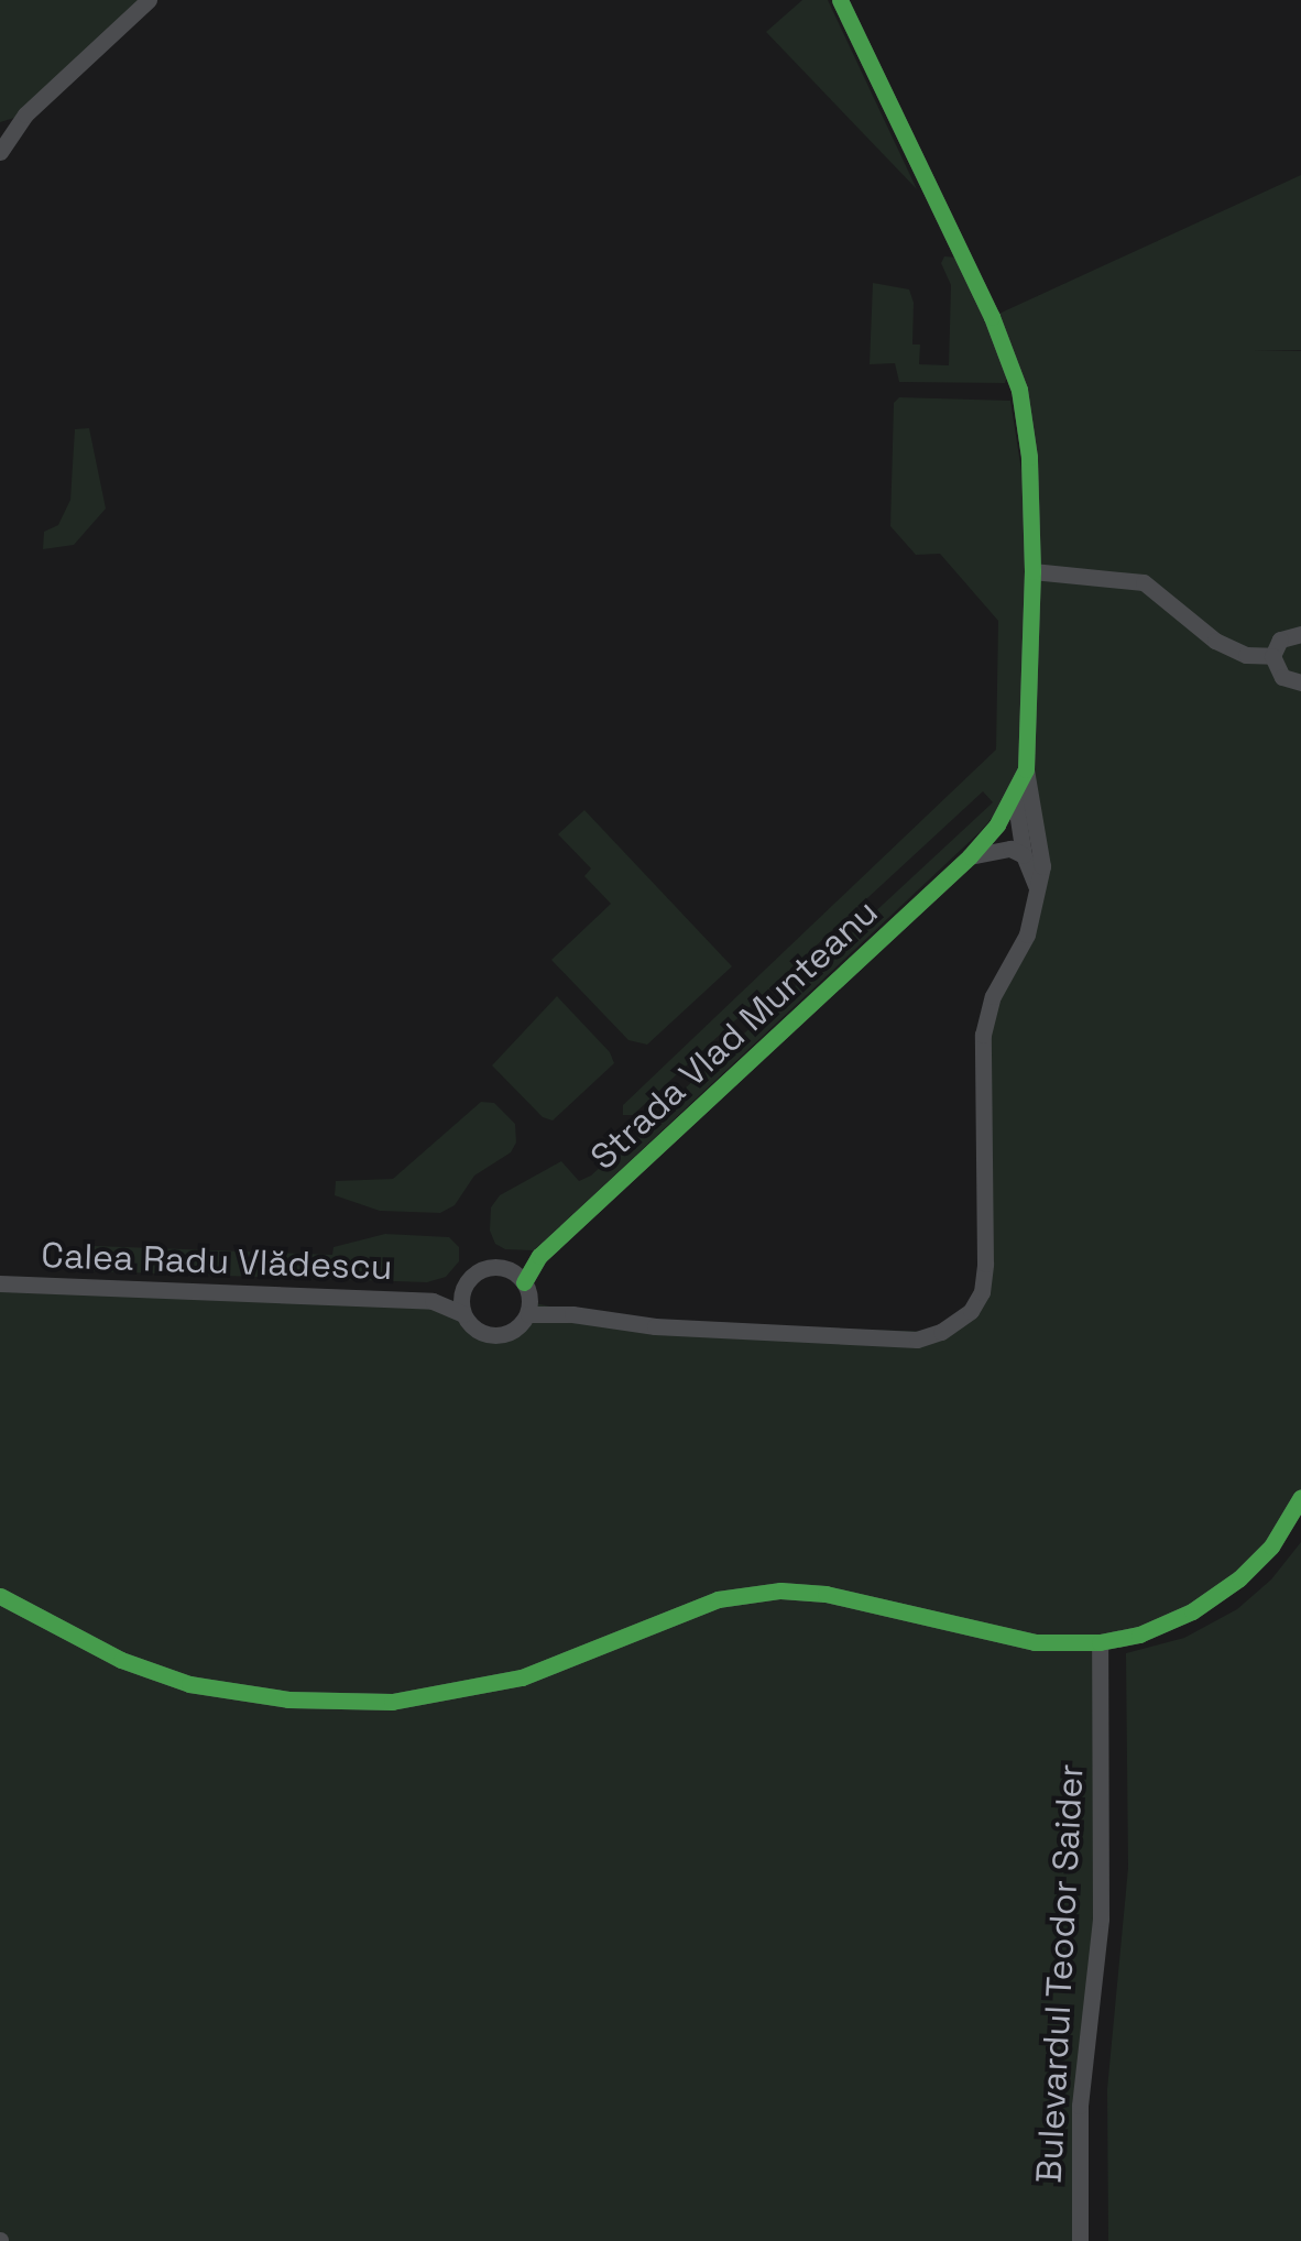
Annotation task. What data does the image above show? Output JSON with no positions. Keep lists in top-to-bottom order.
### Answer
{
  "streets": {
    "street": ["Strada Vlad Munteanu", "Calea Radu Vlădescu", "Bulevardul Teodor Saider"]
  },
  "crossings": [
    ["Strada Vlad Munteanu", "Calea Radu Vlădescu"]
  ]
}
